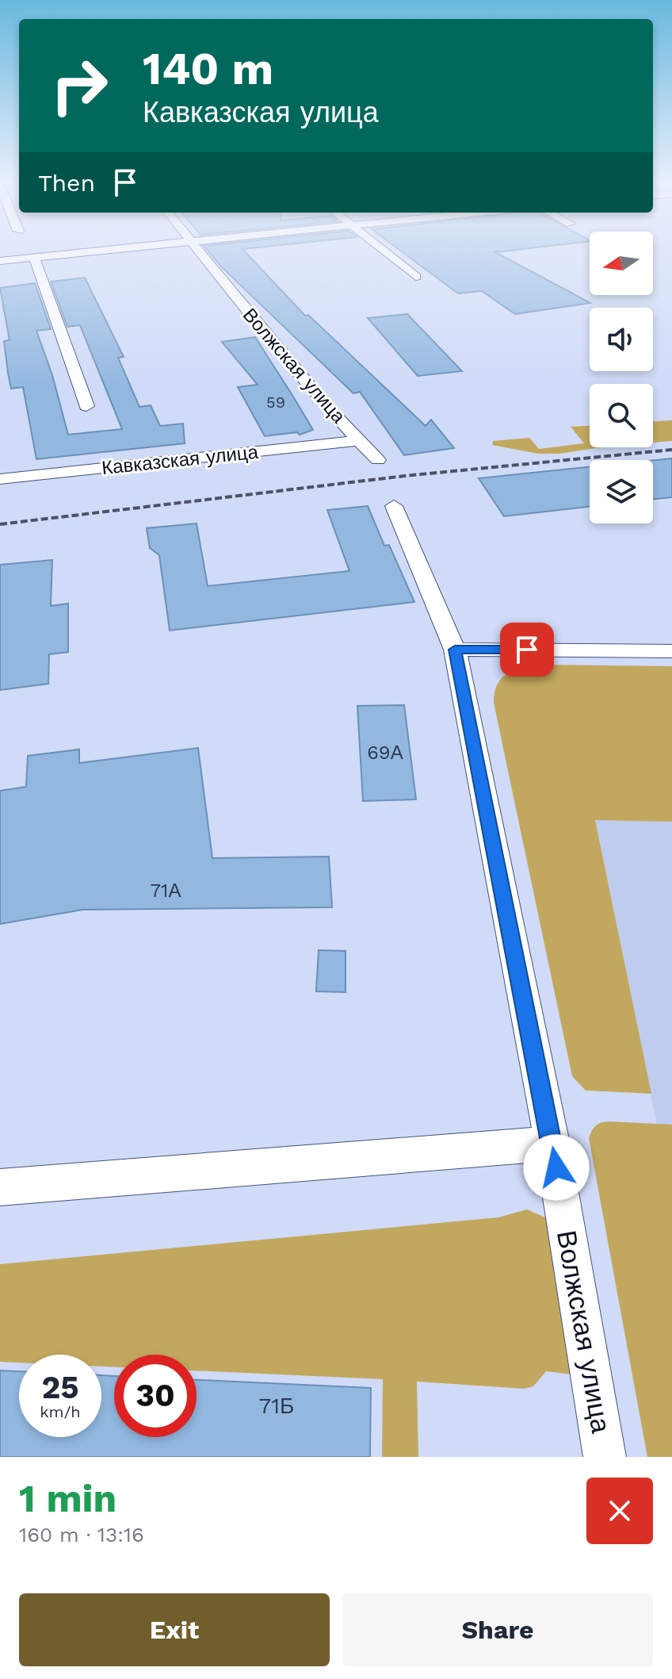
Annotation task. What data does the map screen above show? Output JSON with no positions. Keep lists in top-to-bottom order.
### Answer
{
  "streets": {
    "street": ["Волжская улица", "Кавказская улица"]
  },
  "crossings": [
    ["Волжская улица", "Кавказская улица"]
  ],
  "house_numbers": [
    "59",
    "69А",
    "71А",
    "71Б"
  ],
  "north": "left",
  "page": {
    "turn": ["140 m", "Кавказская улица"],
    "then": "Then",
    "speed": "25 km/h",
    "limit": "30",
    "heading": ["1 min", "160 m · 13:16"],
    "buttons": ["Exit", "Share"]
  }
}
